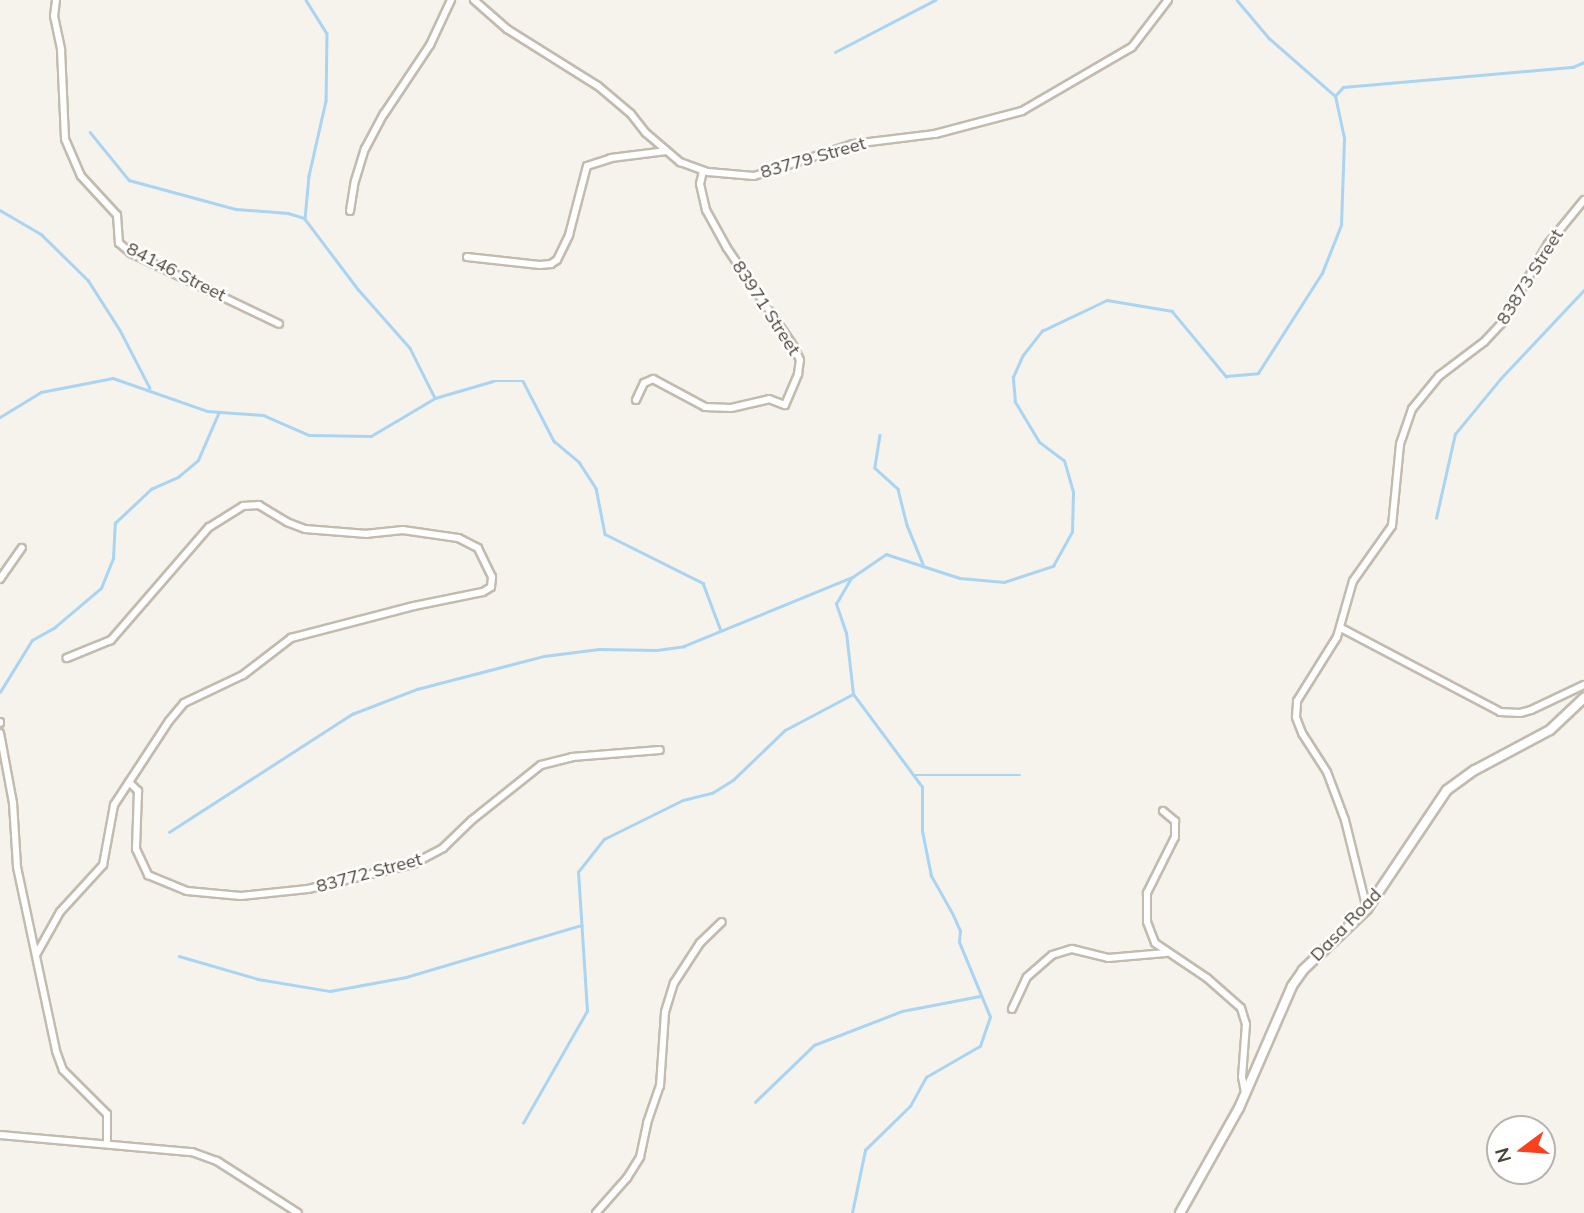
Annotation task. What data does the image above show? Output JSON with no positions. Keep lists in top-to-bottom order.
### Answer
{
  "streets": {
    "street": [
      "83779 Street",
      "84146 Street",
      "83873 Street",
      "83971 Street",
      "83772 Street",
      "Dasa Road"
    ]
  },
  "crossings": [
    ["83779 Street", "83971 Street"],
    ["83873 Street", "Dasa Road"]
  ],
  "north": "left"
}
